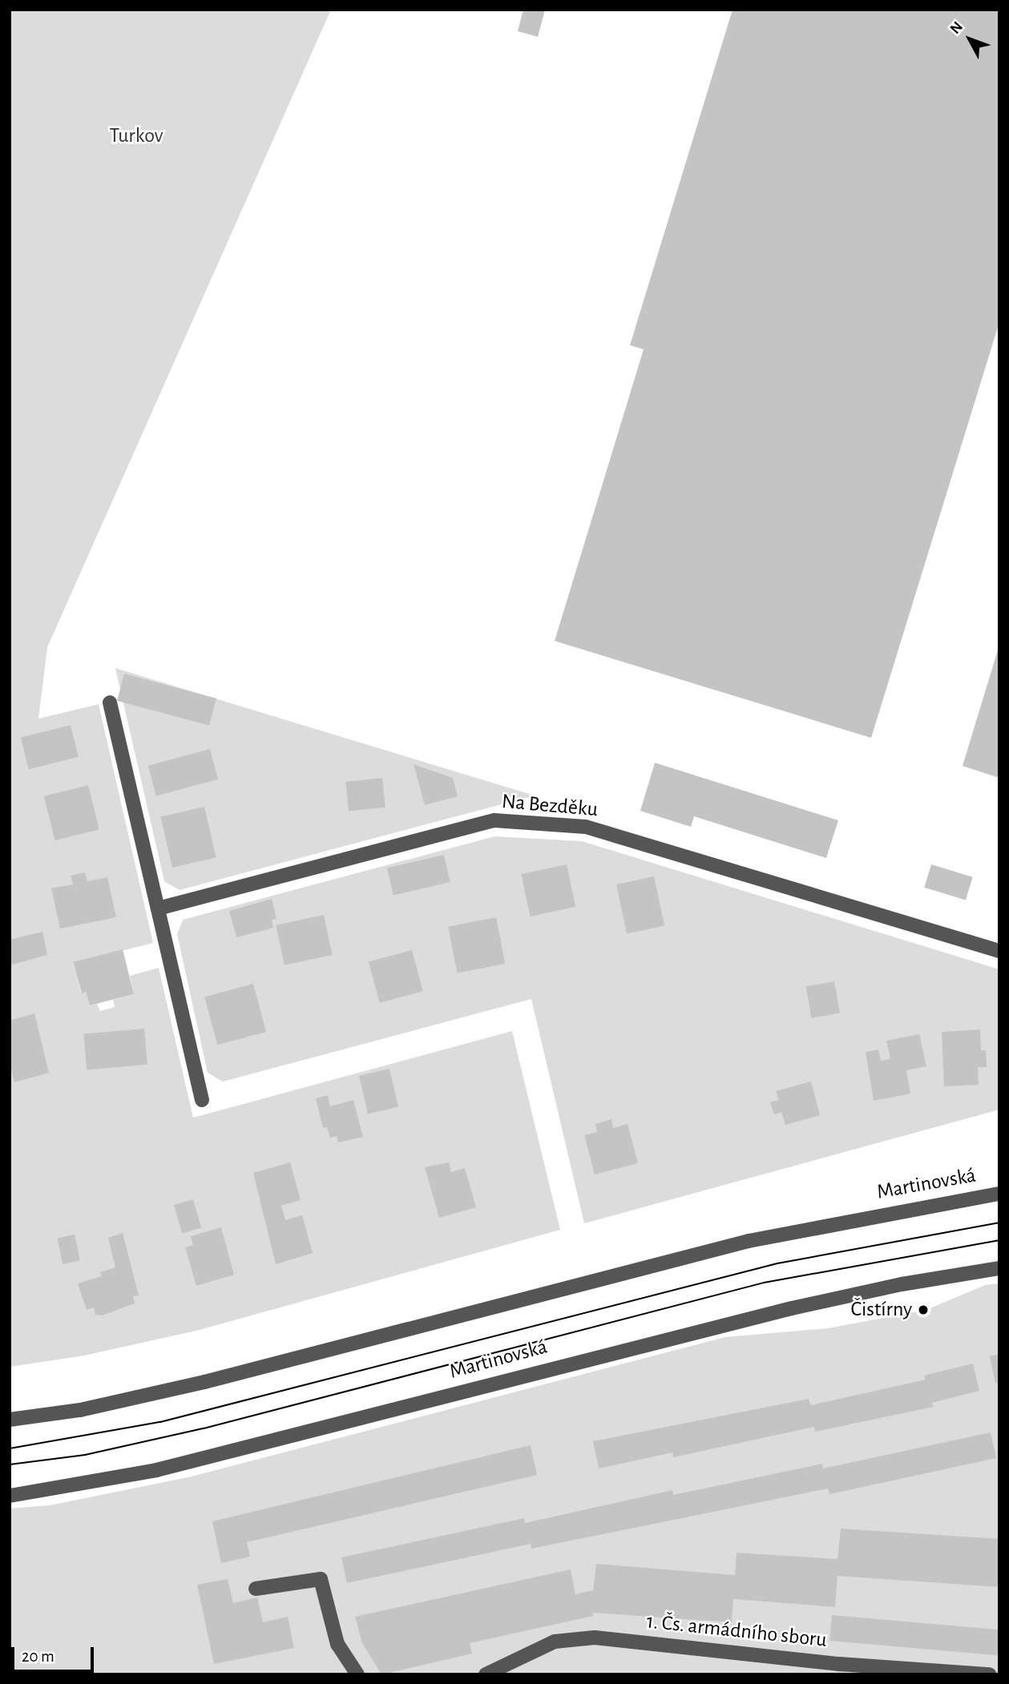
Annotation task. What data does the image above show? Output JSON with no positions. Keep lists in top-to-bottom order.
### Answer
{
  "streets": {
    "street": ["Na Bezděku", "Martinovská", "1. Čs. armádního sboru"]
  },
  "parks": ["Turkov"],
  "places": ["Čistírny"],
  "scale_bar": "20 m",
  "north": "top left"
}
